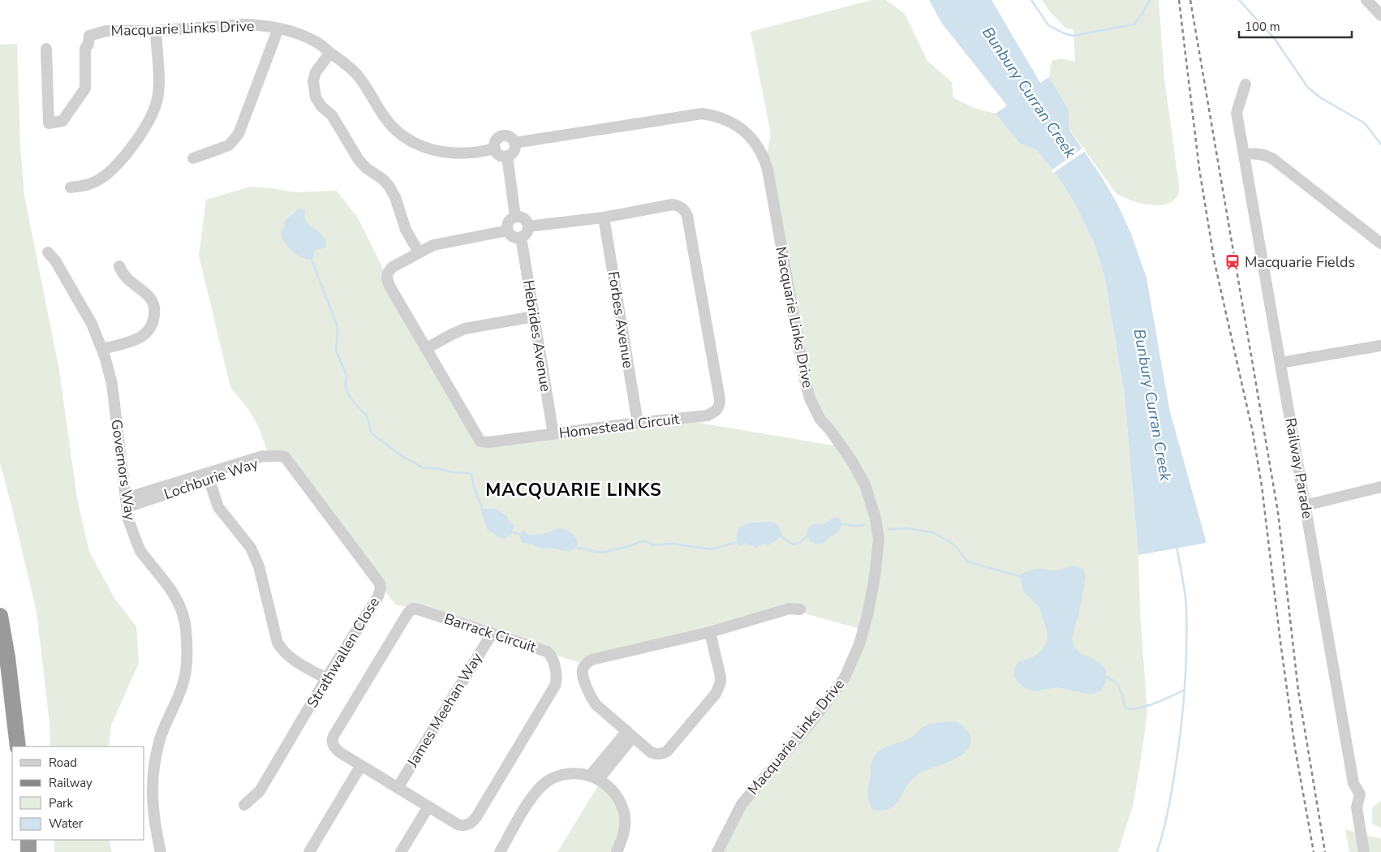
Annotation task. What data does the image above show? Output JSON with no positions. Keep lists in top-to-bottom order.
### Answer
{
  "streets": {
    "street": [
      "Macquarie Links Drive",
      "Forbes Avenue",
      "Hebrides Avenue",
      "Homestead Circuit",
      "Railway Parade",
      "Governors Way",
      "Lochburie Way",
      "Barrack Circuit",
      "Strathwallen Close",
      "James Meehan Way"
    ]
  },
  "crossings": [
    ["Forbes Avenue", "Homestead Circuit"],
    ["Hebrides Avenue", "Homestead Circuit"],
    ["Governors Way", "Lochburie Way"],
    ["Lochburie Way", "Strathwallen Close"],
    ["Barrack Circuit", "James Meehan Way"]
  ],
  "districts": ["MACQUARIE LINKS"],
  "water": ["Bunbury Curran Creek"],
  "places": {
    "station": ["Macquarie Fields"]
  },
  "legend": [
    "Road",
    "Railway",
    "Park",
    "Water"
  ],
  "scale_bar": "100 m"
}
